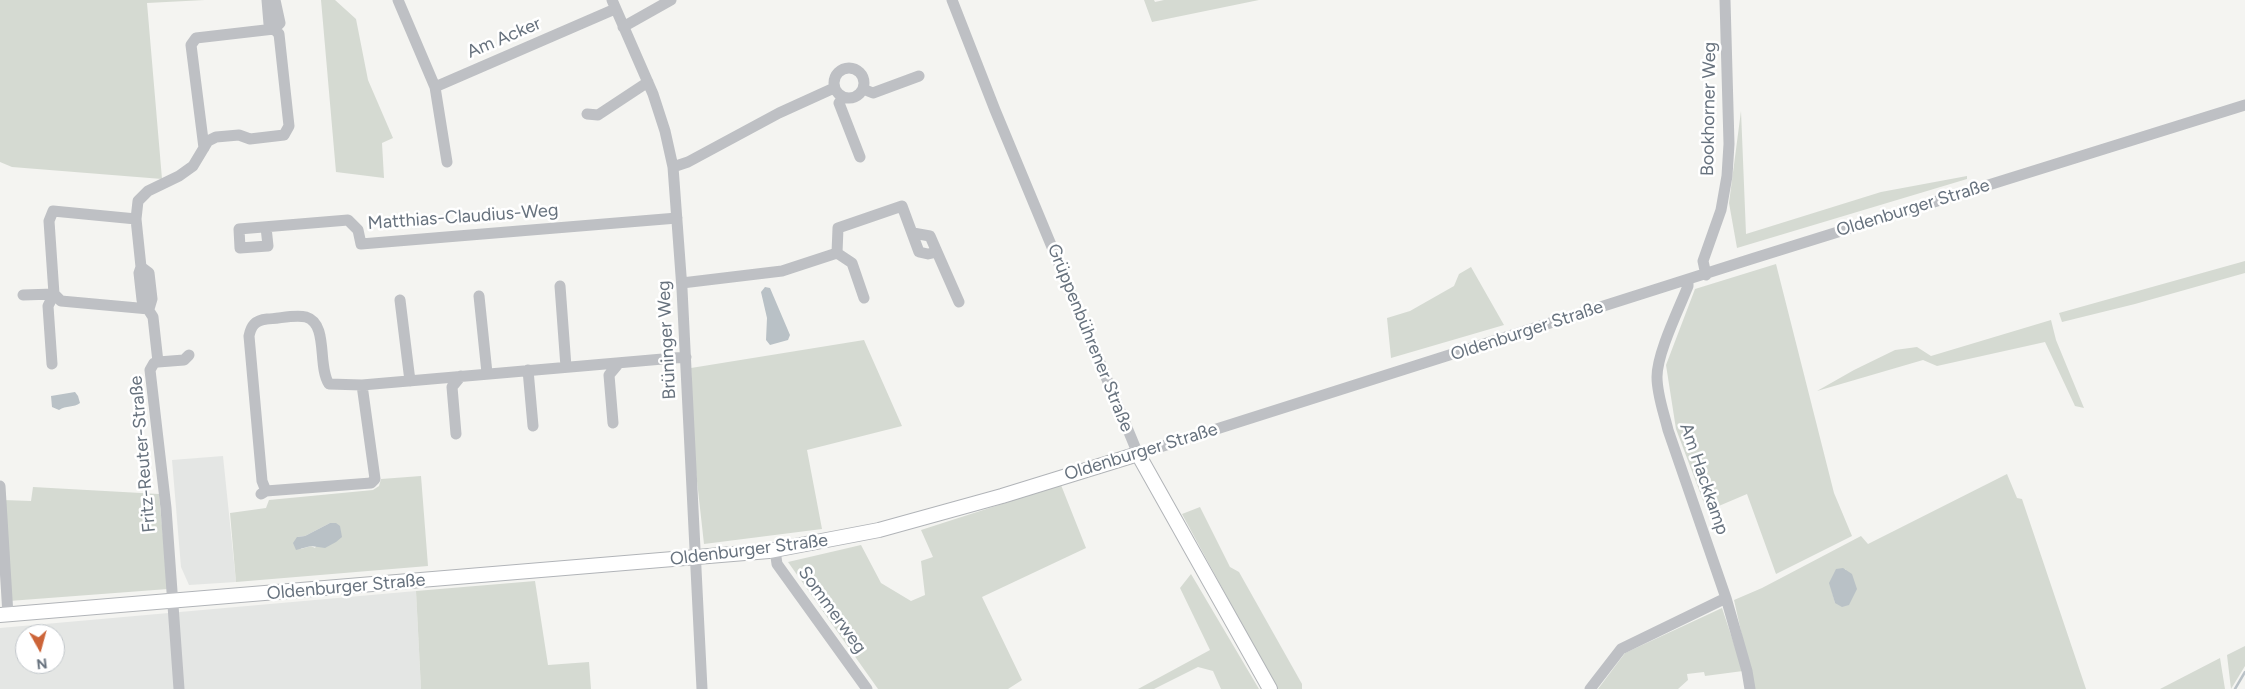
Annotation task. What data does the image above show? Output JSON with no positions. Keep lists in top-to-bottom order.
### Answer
{
  "streets": {
    "main road": ["Oldenburger Straße", "Grüppenbührener Straße"],
    "street": [
      "Am Acker",
      "Bookhorner Weg",
      "Matthias-Claudius-Weg",
      "Brüninger Weg",
      "Fritz-Reuter-Straße",
      "Am Hackkamp",
      "Sommerweg"
    ]
  },
  "crossings": [
    ["Am Acker", "Brüninger Weg"],
    ["Bookhorner Weg", "Oldenburger Straße"],
    ["Oldenburger Straße", "Grüppenbührener Straße"],
    ["Oldenburger Straße", "Brüninger Weg"],
    ["Oldenburger Straße", "Fritz-Reuter-Straße"],
    ["Oldenburger Straße", "Am Hackkamp"],
    ["Oldenburger Straße", "Sommerweg"],
    ["Matthias-Claudius-Weg", "Brüninger Weg"]
  ],
  "north": "bottom"
}
